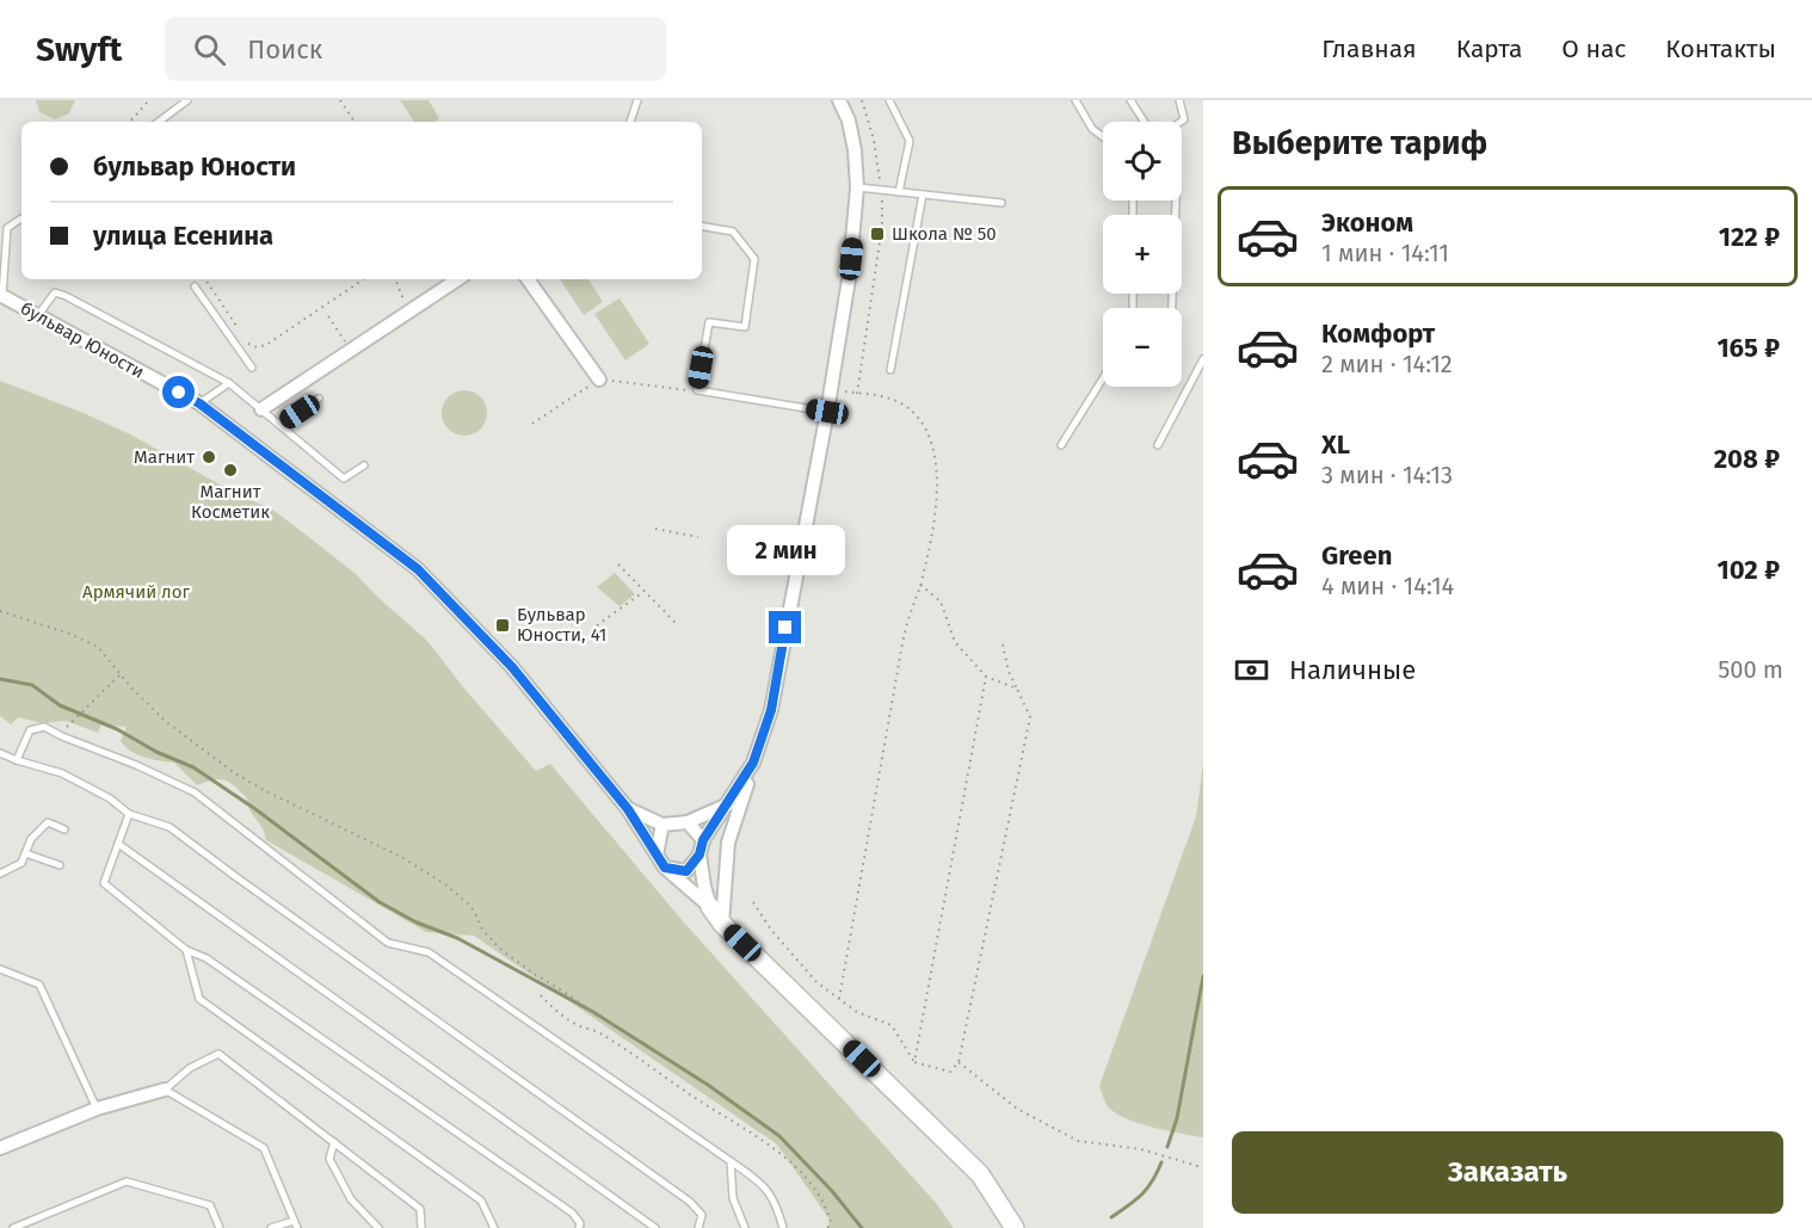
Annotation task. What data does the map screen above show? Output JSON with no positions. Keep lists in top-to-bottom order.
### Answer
{
  "streets": {
    "street": ["бульвар Юности"]
  },
  "parks": ["Армячий лог"],
  "places": {
    "transit": ["Школа № 50", "Бульвар Юности, 41"],
    "other": ["Магнит", "Магнит Косметик"]
  },
  "page": {
    "header": "Swyft",
    "search": "Поиск",
    "nav": [
      "Главная",
      "Карта",
      "О нас",
      "Контакты"
    ],
    "heading": "Выберите тариф",
    "map_buttons": ["+", "−"],
    "banner": ["бульвар Юности", "улица Есенина"],
    "list": [
      {
        "name": "Эконом",
        "note": "1 мин · 14:11",
        "value": "122 ₽"
      },
      {
        "name": "Комфорт",
        "note": "2 мин · 14:12",
        "value": "165 ₽"
      },
      {
        "name": "XL",
        "note": "3 мин · 14:13",
        "value": "208 ₽"
      },
      {
        "name": "Green",
        "note": "4 мин · 14:14",
        "value": "102 ₽"
      }
    ],
    "bubble": "2 мин",
    "pay": ["Наличные", "500 m"],
    "buttons": "Заказать"
  }
}
